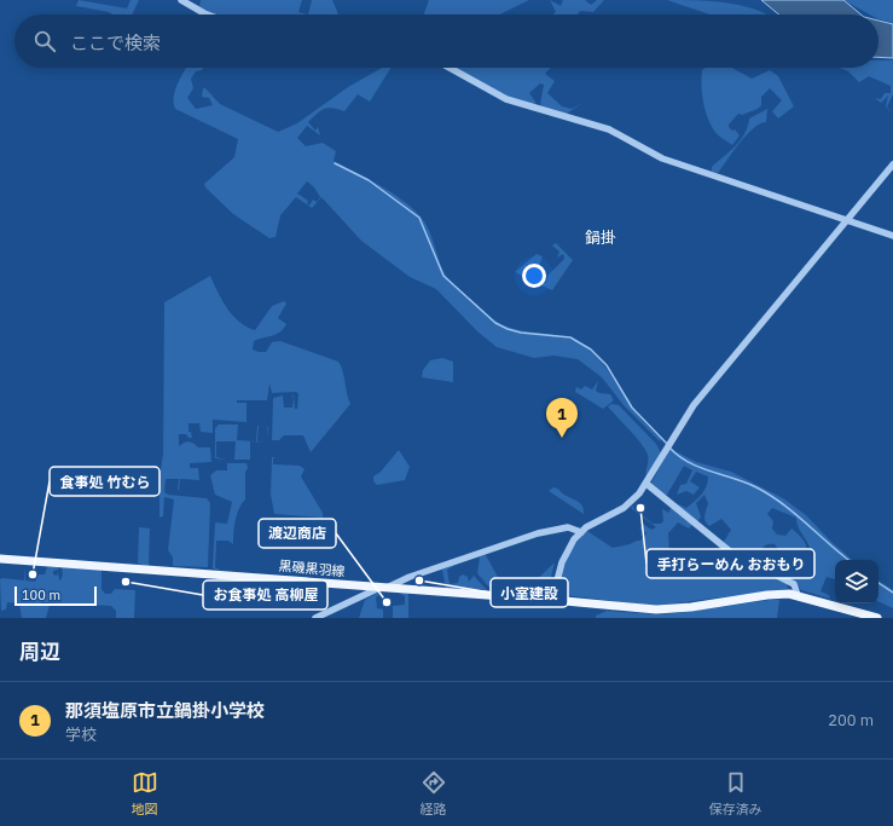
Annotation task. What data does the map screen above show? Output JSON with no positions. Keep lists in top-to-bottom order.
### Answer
{
  "streets": {
    "main road": ["黒磯黒羽線"]
  },
  "districts": ["鍋掛"],
  "places": [
    "手打らーめん おおもり",
    "食事処 竹むら",
    "小室建設",
    "お食事処 高柳屋",
    "渡辺商店"
  ],
  "scale_bar": "100 m",
  "page": {
    "search": "ここで検索",
    "pins": "1",
    "scale": "100 m",
    "heading": "周辺",
    "list": [
      {
        "mark": "1",
        "name": "那須塩原市立鍋掛小学校",
        "note": "学校",
        "value": "200 m"
      }
    ],
    "nav": ["地図", "経路", "保存済み"]
  }
}
